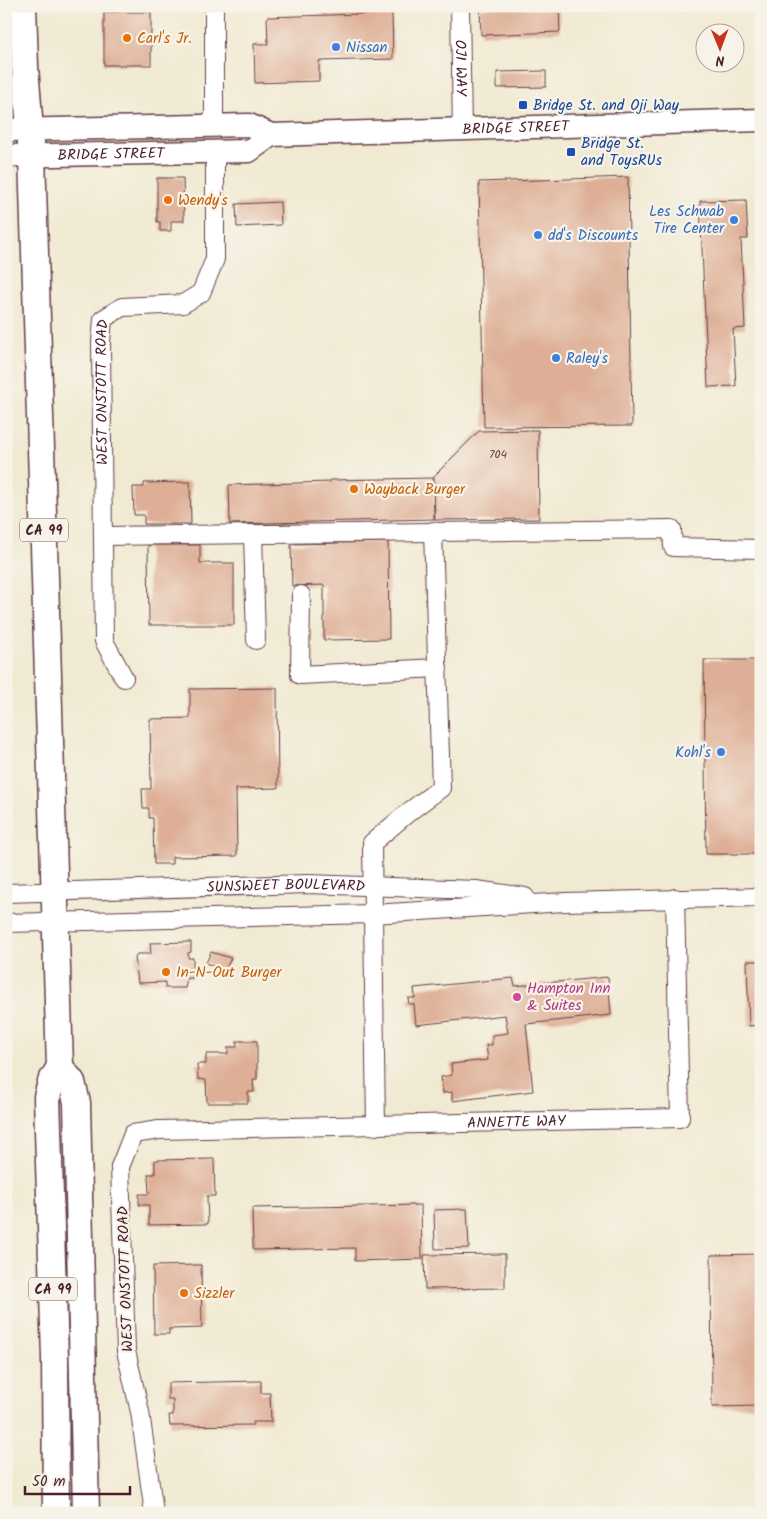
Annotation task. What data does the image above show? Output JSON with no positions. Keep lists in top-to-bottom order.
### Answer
{
  "streets": {
    "highway": ["CA 99"],
    "main road": ["BRIDGE STREET"],
    "street": [
      "OJI WAY",
      "WEST ONSTOTT ROAD",
      "SUNSWEET BOULEVARD",
      "ANNETTE WAY"
    ]
  },
  "crossings": [
    ["OJI WAY", "BRIDGE STREET"],
    ["BRIDGE STREET", "WEST ONSTOTT ROAD"],
    ["BRIDGE STREET", "CA 99"],
    ["WEST ONSTOTT ROAD", "ANNETTE WAY"],
    ["CA 99", "SUNSWEET BOULEVARD"],
    ["SUNSWEET BOULEVARD", "ANNETTE WAY"]
  ],
  "places": {
    "other": [
      "Carl's Jr.",
      "Nissan",
      "Wendy's",
      "Les Schwab Tire Center",
      "dd's Discounts",
      "Raley's",
      "Wayback Burger",
      "Kohl's",
      "In-N-Out Burger",
      "Hampton Inn & Suites",
      "Sizzler"
    ],
    "transit": ["Bridge St. and Oji Way", "Bridge St. and ToysRUs"]
  },
  "house_numbers": ["704"],
  "scale_bar": "50 m",
  "north": "bottom"
}
